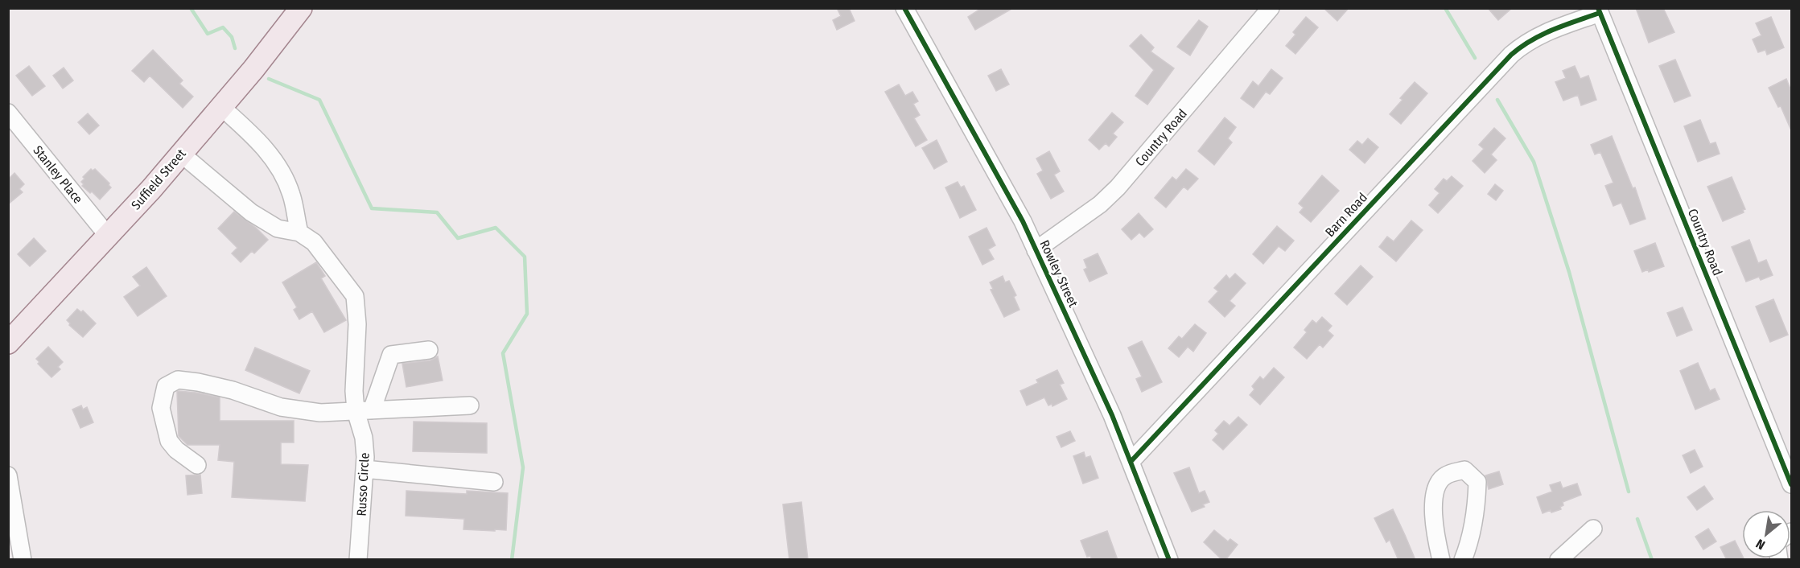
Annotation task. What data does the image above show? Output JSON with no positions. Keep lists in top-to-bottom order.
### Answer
{
  "streets": {
    "main road": ["Suffield Street"],
    "street": [
      "Country Road",
      "Stanley Place",
      "Barn Road",
      "Rowley Street",
      "Russo Circle"
    ]
  },
  "crossings": [
    ["Country Road", "Barn Road"],
    ["Country Road", "Rowley Street"],
    ["Stanley Place", "Suffield Street"],
    ["Barn Road", "Rowley Street"]
  ],
  "north": "bottom left"
}
